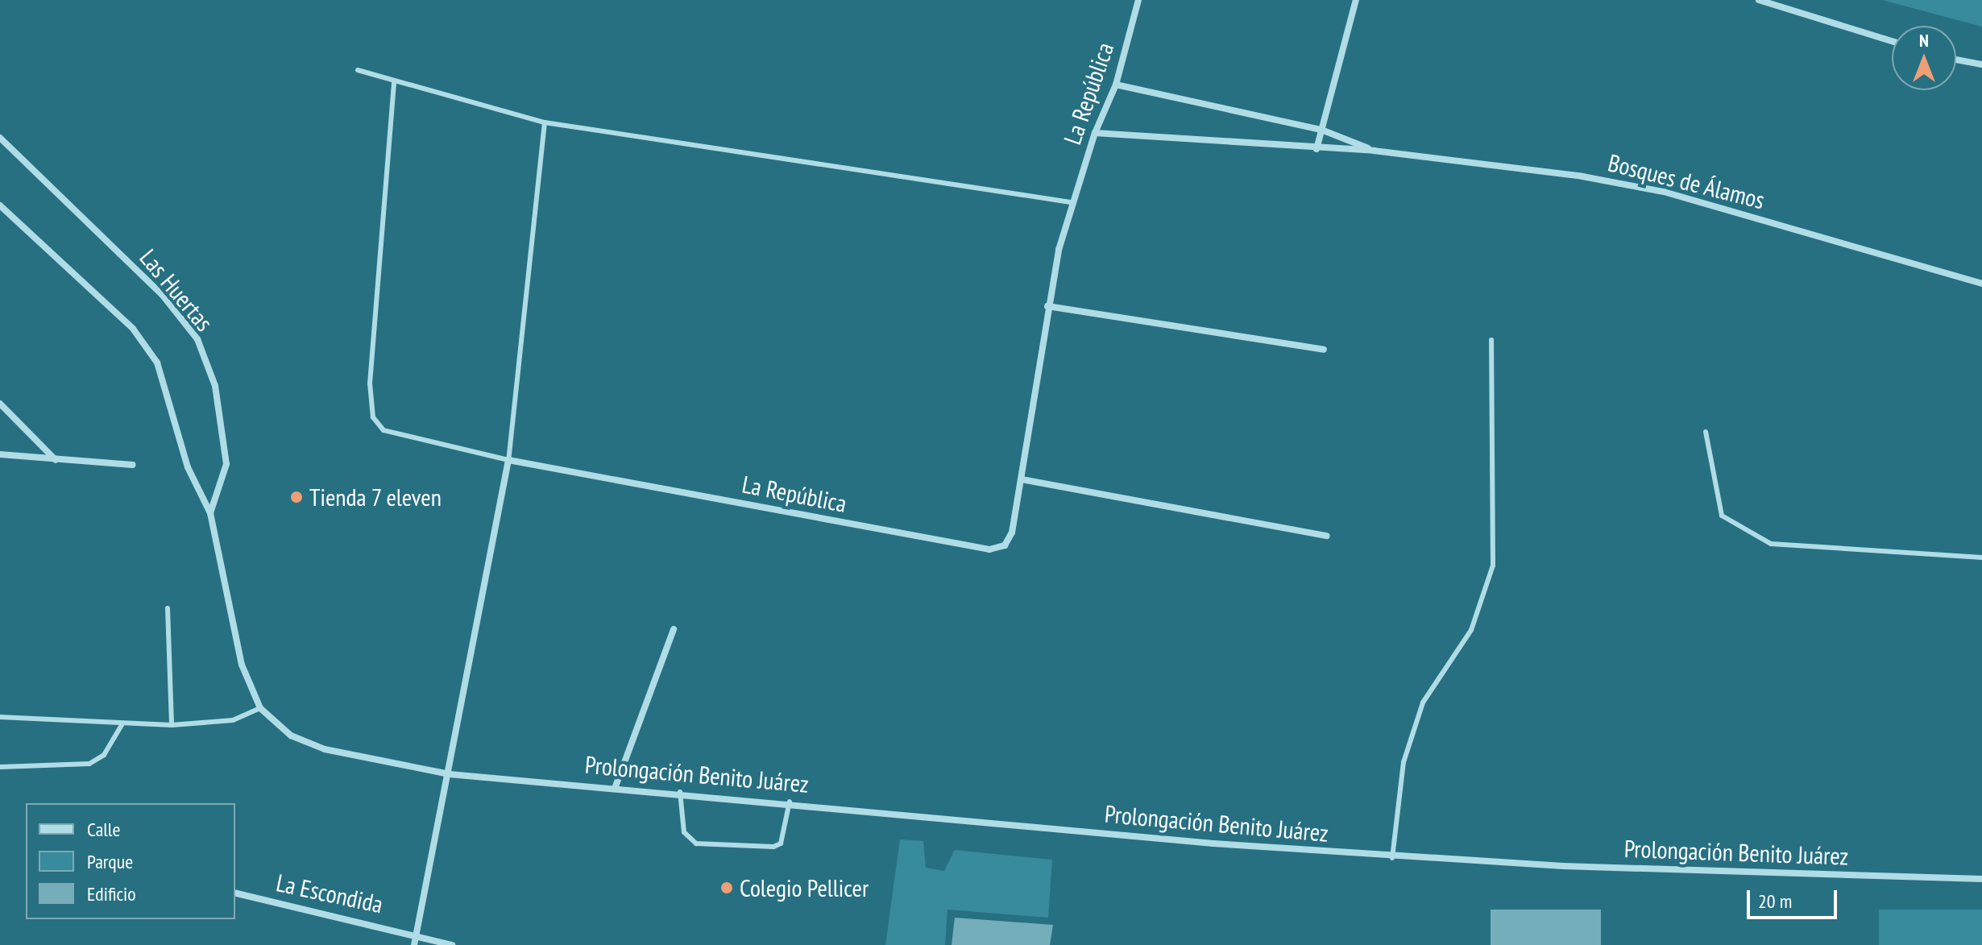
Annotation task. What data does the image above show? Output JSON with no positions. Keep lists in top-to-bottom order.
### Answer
{
  "streets": {
    "street": [
      "La República",
      "Bosques de Álamos",
      "Las Huertas",
      "Prolongación Benito Juárez",
      "La Escondida"
    ]
  },
  "crossings": [
    ["La República", "Bosques de Álamos"],
    ["Las Huertas", "Prolongación Benito Juárez"]
  ],
  "places": ["Tienda 7 eleven", "Colegio Pellicer"],
  "legend": ["Calle", "Parque", "Edificio"],
  "scale_bar": "20 m",
  "north": "top"
}
